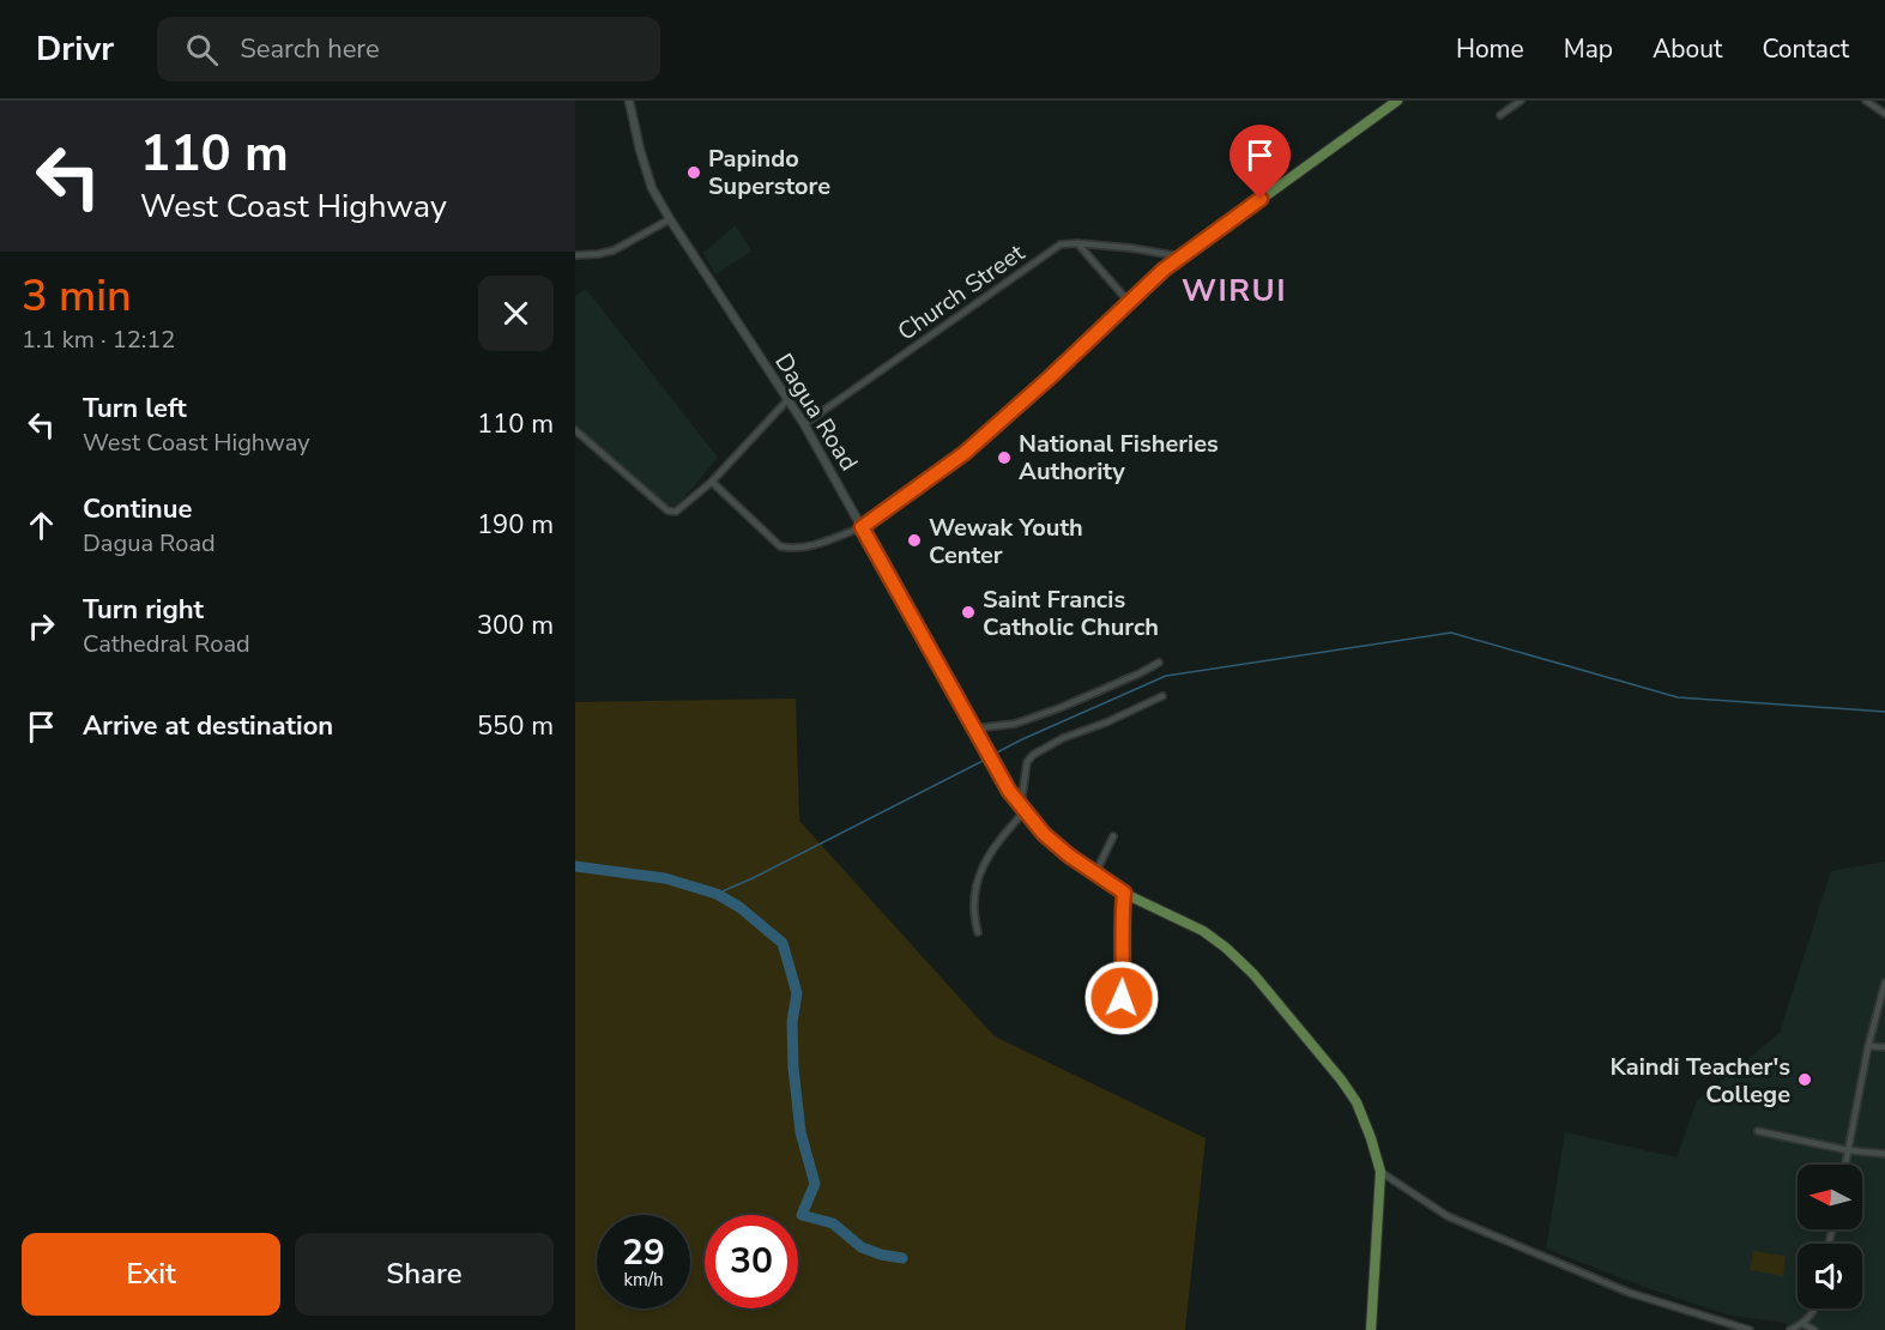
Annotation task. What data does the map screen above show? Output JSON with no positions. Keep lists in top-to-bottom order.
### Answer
{
  "streets": {
    "main road": ["Dagua Road"],
    "street": ["Church Street"]
  },
  "crossings": [
    ["Church Street", "Dagua Road"]
  ],
  "districts": ["WIRUI"],
  "places": [
    "Papindo Superstore",
    "National Fisheries Authority",
    "Wewak Youth Center",
    "Saint Francis Catholic Church",
    "Kaindi Teacher's College"
  ],
  "north": "left",
  "page": {
    "header": "Drivr",
    "search": "Search here",
    "nav": [
      "Home",
      "Map",
      "About",
      "Contact"
    ],
    "turn": ["110 m", "West Coast Highway"],
    "heading": ["3 min", "1.1 km · 12:12"],
    "list": [
      {
        "name": "Turn left",
        "note": "West Coast Highway",
        "value": "110 m"
      },
      {
        "name": "Continue",
        "note": "Dagua Road",
        "value": "190 m"
      },
      {
        "name": "Turn right",
        "note": "Cathedral Road",
        "value": "300 m"
      },
      {
        "name": "Arrive at destination",
        "value": "550 m"
      }
    ],
    "speed": "29 km/h",
    "limit": "30",
    "buttons": ["Exit", "Share"]
  }
}
